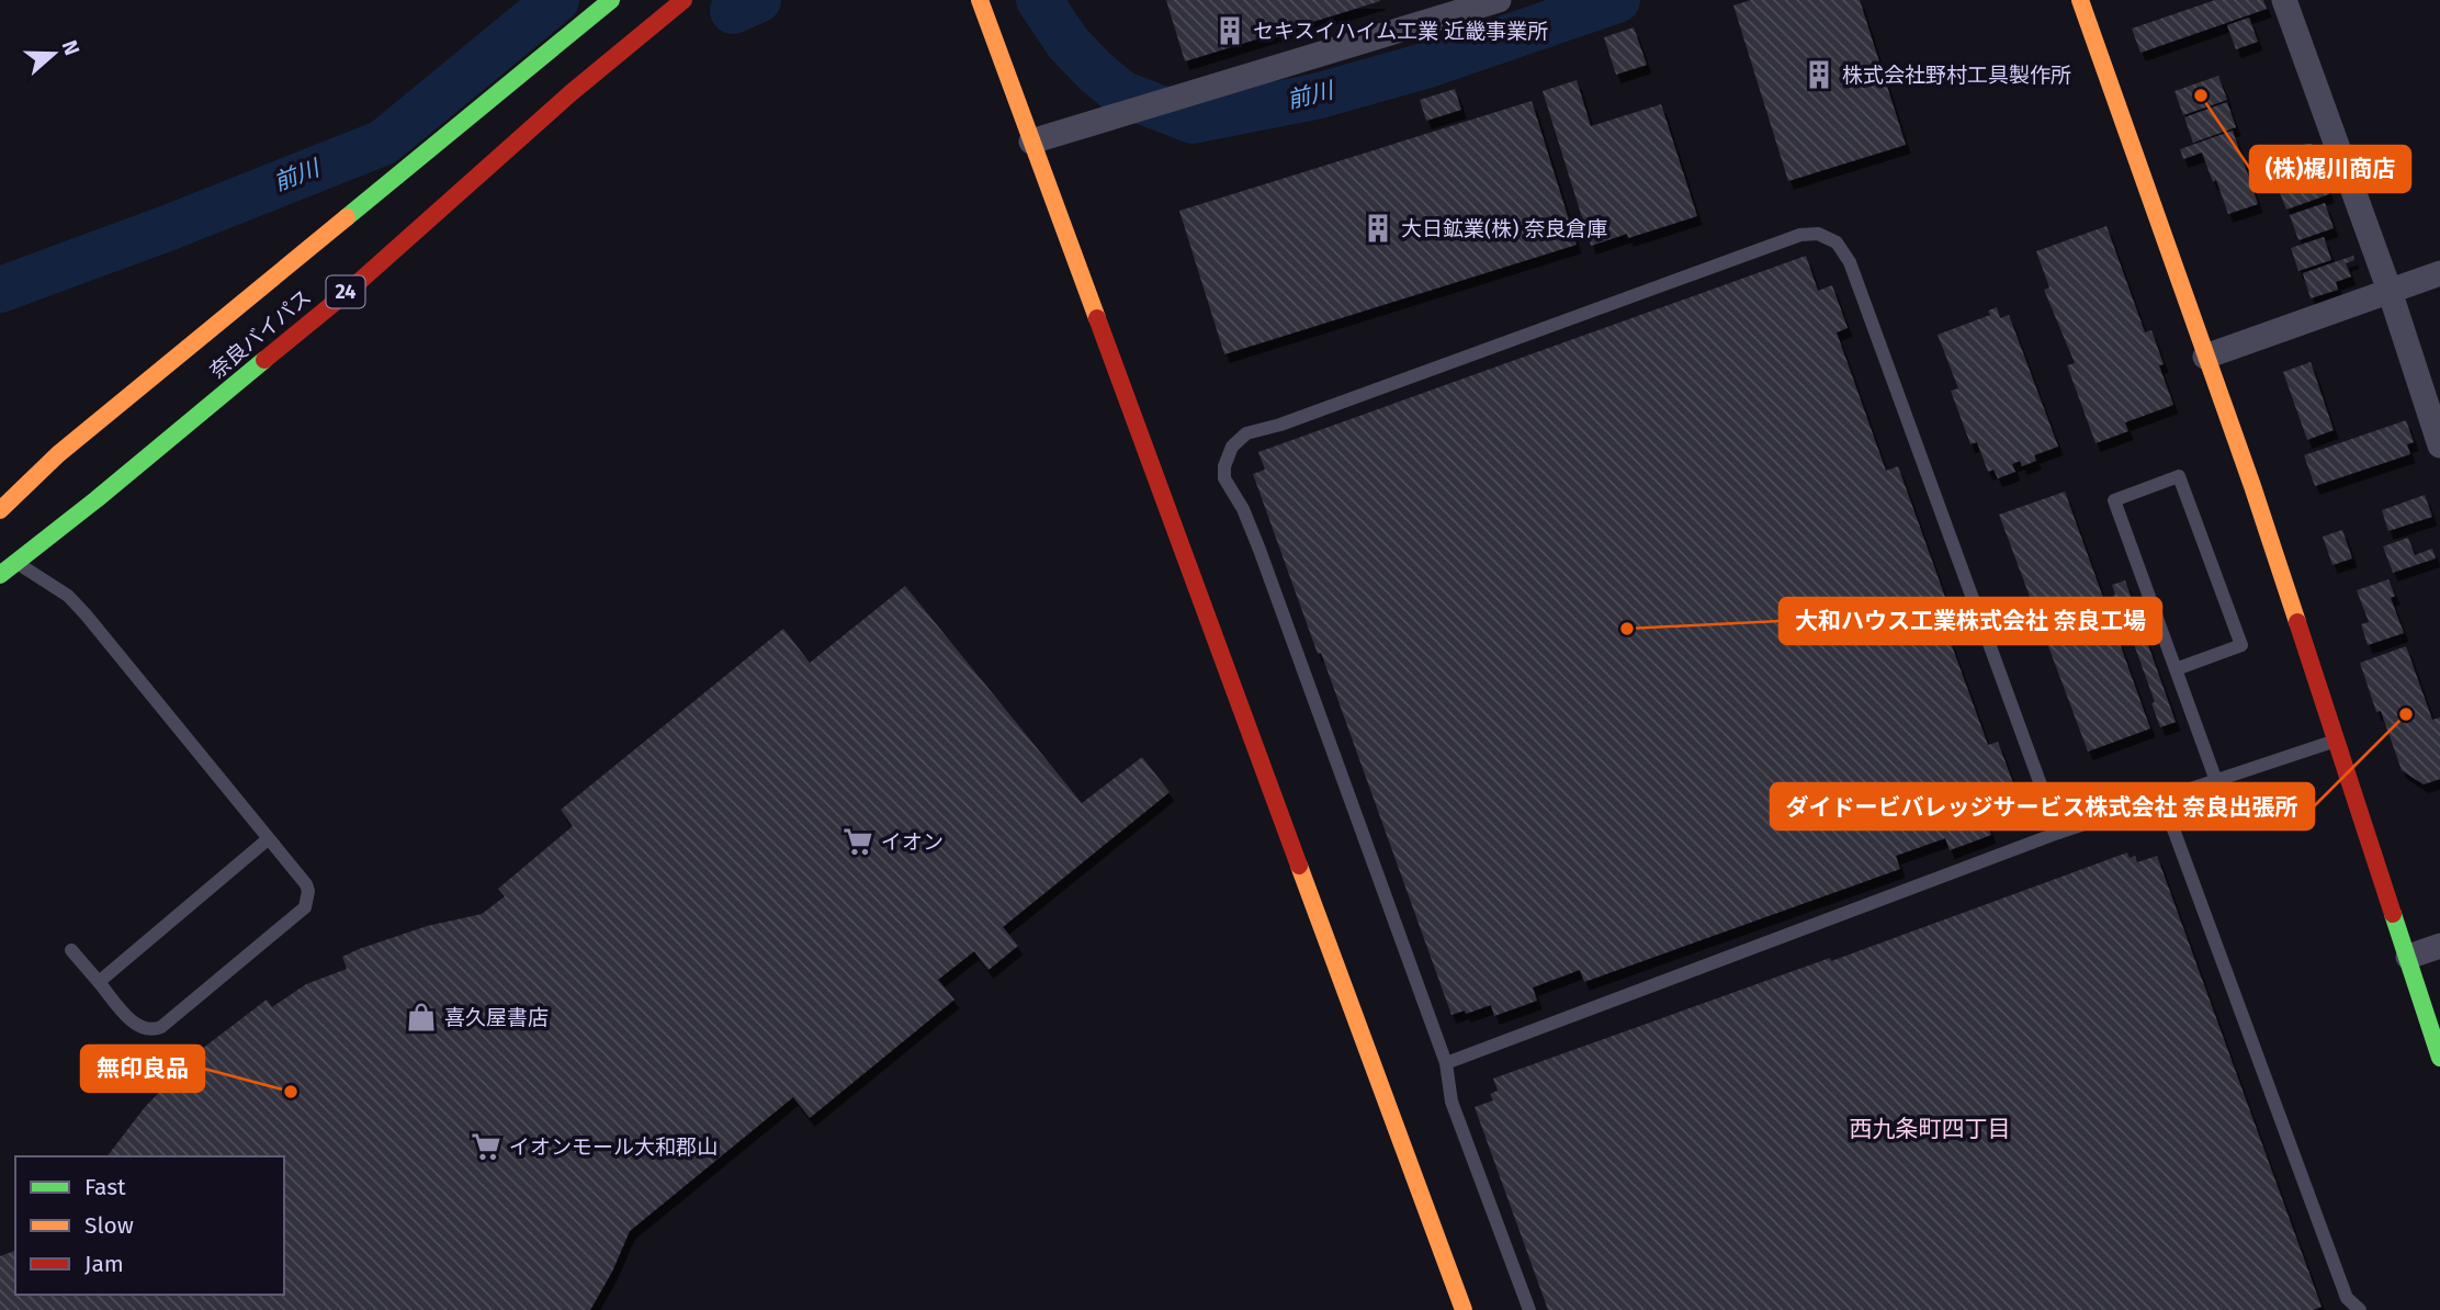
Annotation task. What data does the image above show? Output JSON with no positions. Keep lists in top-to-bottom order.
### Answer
{
  "streets": {
    "main road": ["24", "奈良バイパス"]
  },
  "districts": ["西九条町四丁目"],
  "water": ["前川"],
  "places": {
    "building": ["セキスイハイム工業 近畿事業所", "株式会社野村工具製作所", "大日鉱業(株) 奈良倉庫"],
    "other": [
      "(株)梶川商店",
      "大和ハウス工業株式会社 奈良工場",
      "ダイドービバレッジサービス株式会社 奈良出張所",
      "無印良品"
    ],
    "supermarket": ["イオン", "イオンモール大和郡山"],
    "shop": ["喜久屋書店"]
  },
  "legend": ["Fast", "Slow", "Jam"],
  "north": "right"
}
